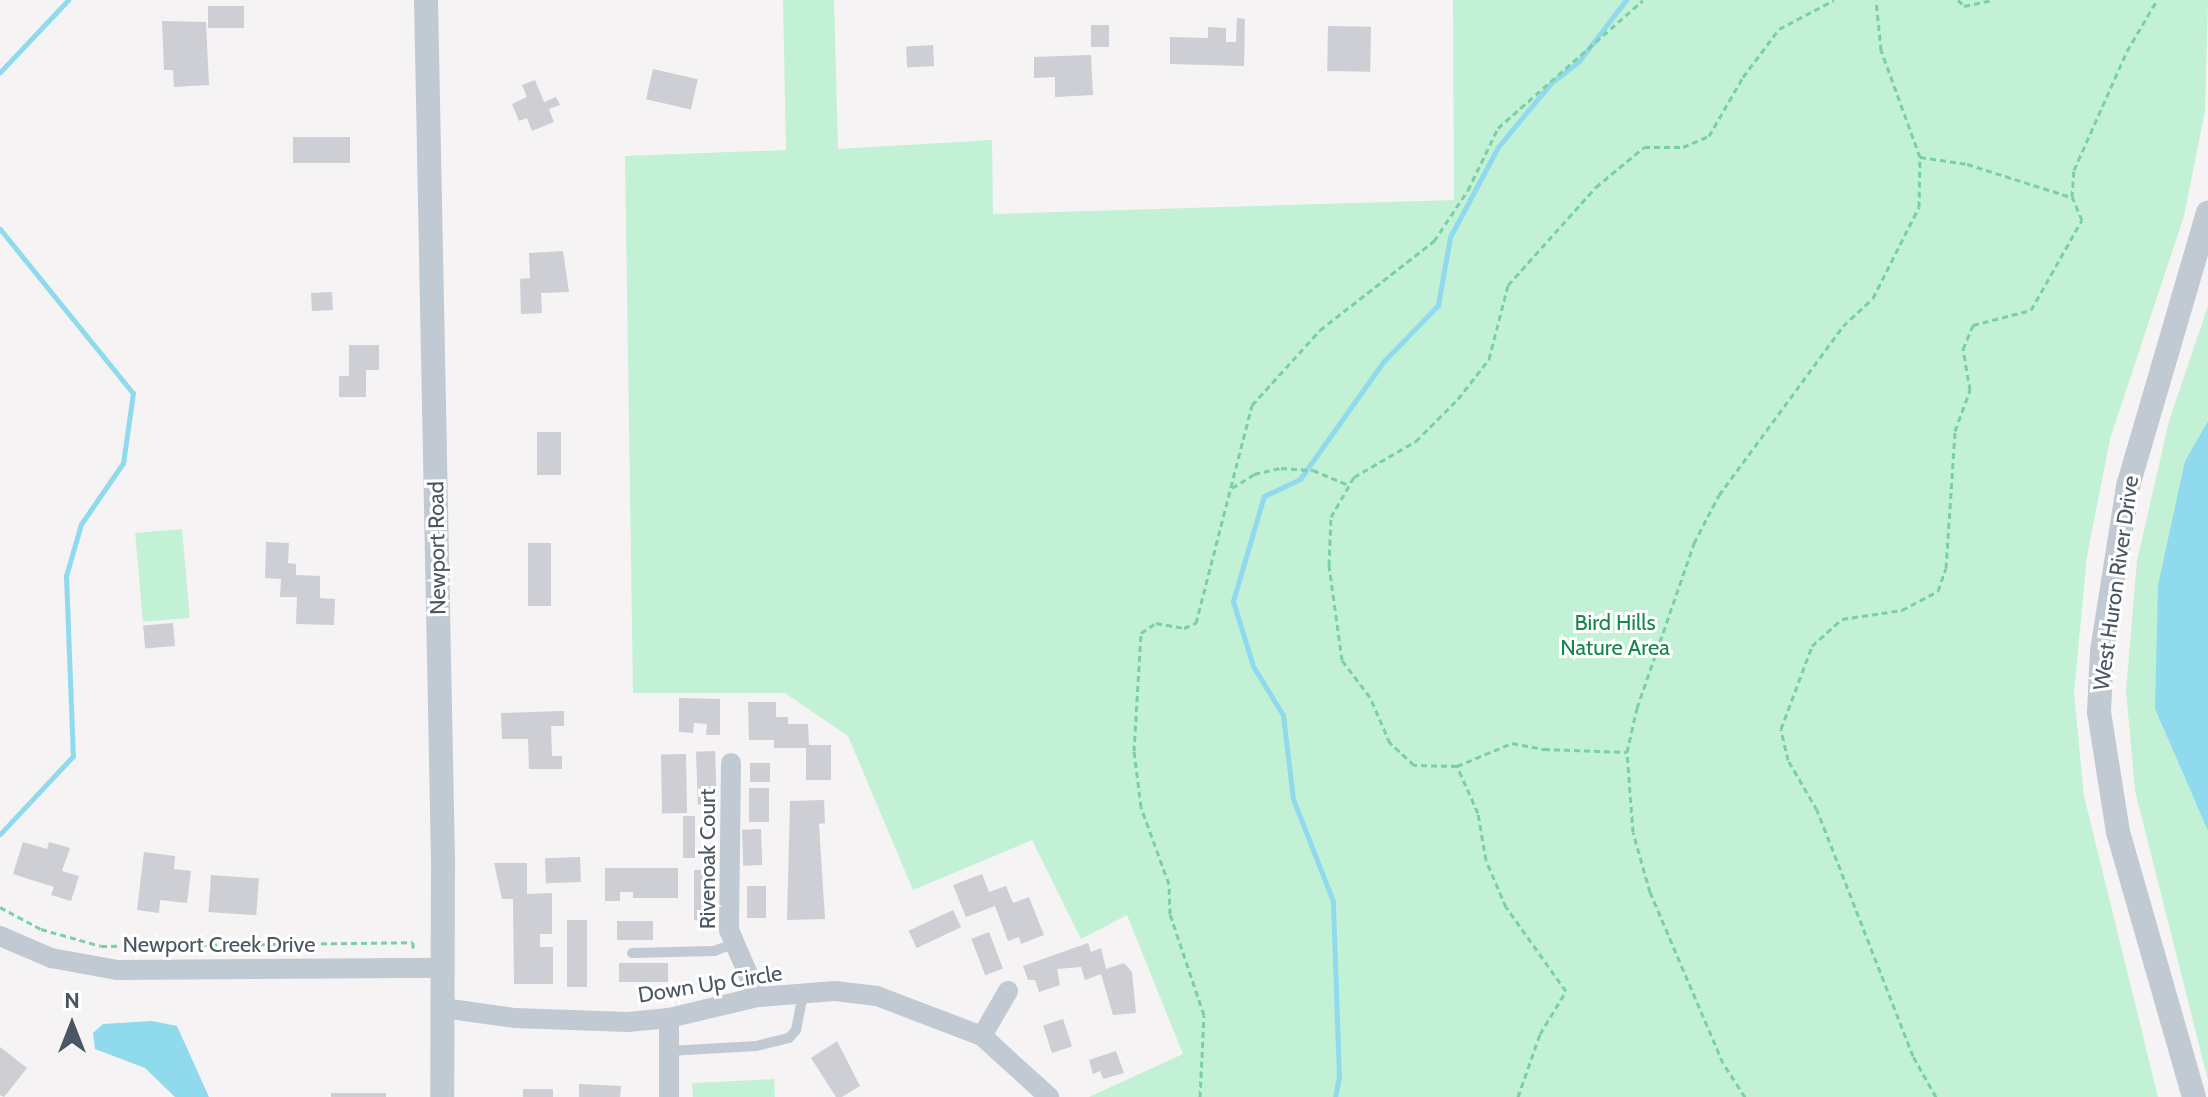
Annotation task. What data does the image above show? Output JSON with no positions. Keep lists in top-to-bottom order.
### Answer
{
  "streets": {
    "street": [
      "Newport Road",
      "West Huron River Drive",
      "Rivenoak Court",
      "Newport Creek Drive",
      "Down Up Circle"
    ]
  },
  "crossings": [
    ["Newport Road", "Newport Creek Drive"],
    ["Newport Road", "Down Up Circle"],
    ["Rivenoak Court", "Down Up Circle"]
  ],
  "parks": ["Bird Hills Nature Area"],
  "north": "top"
}
